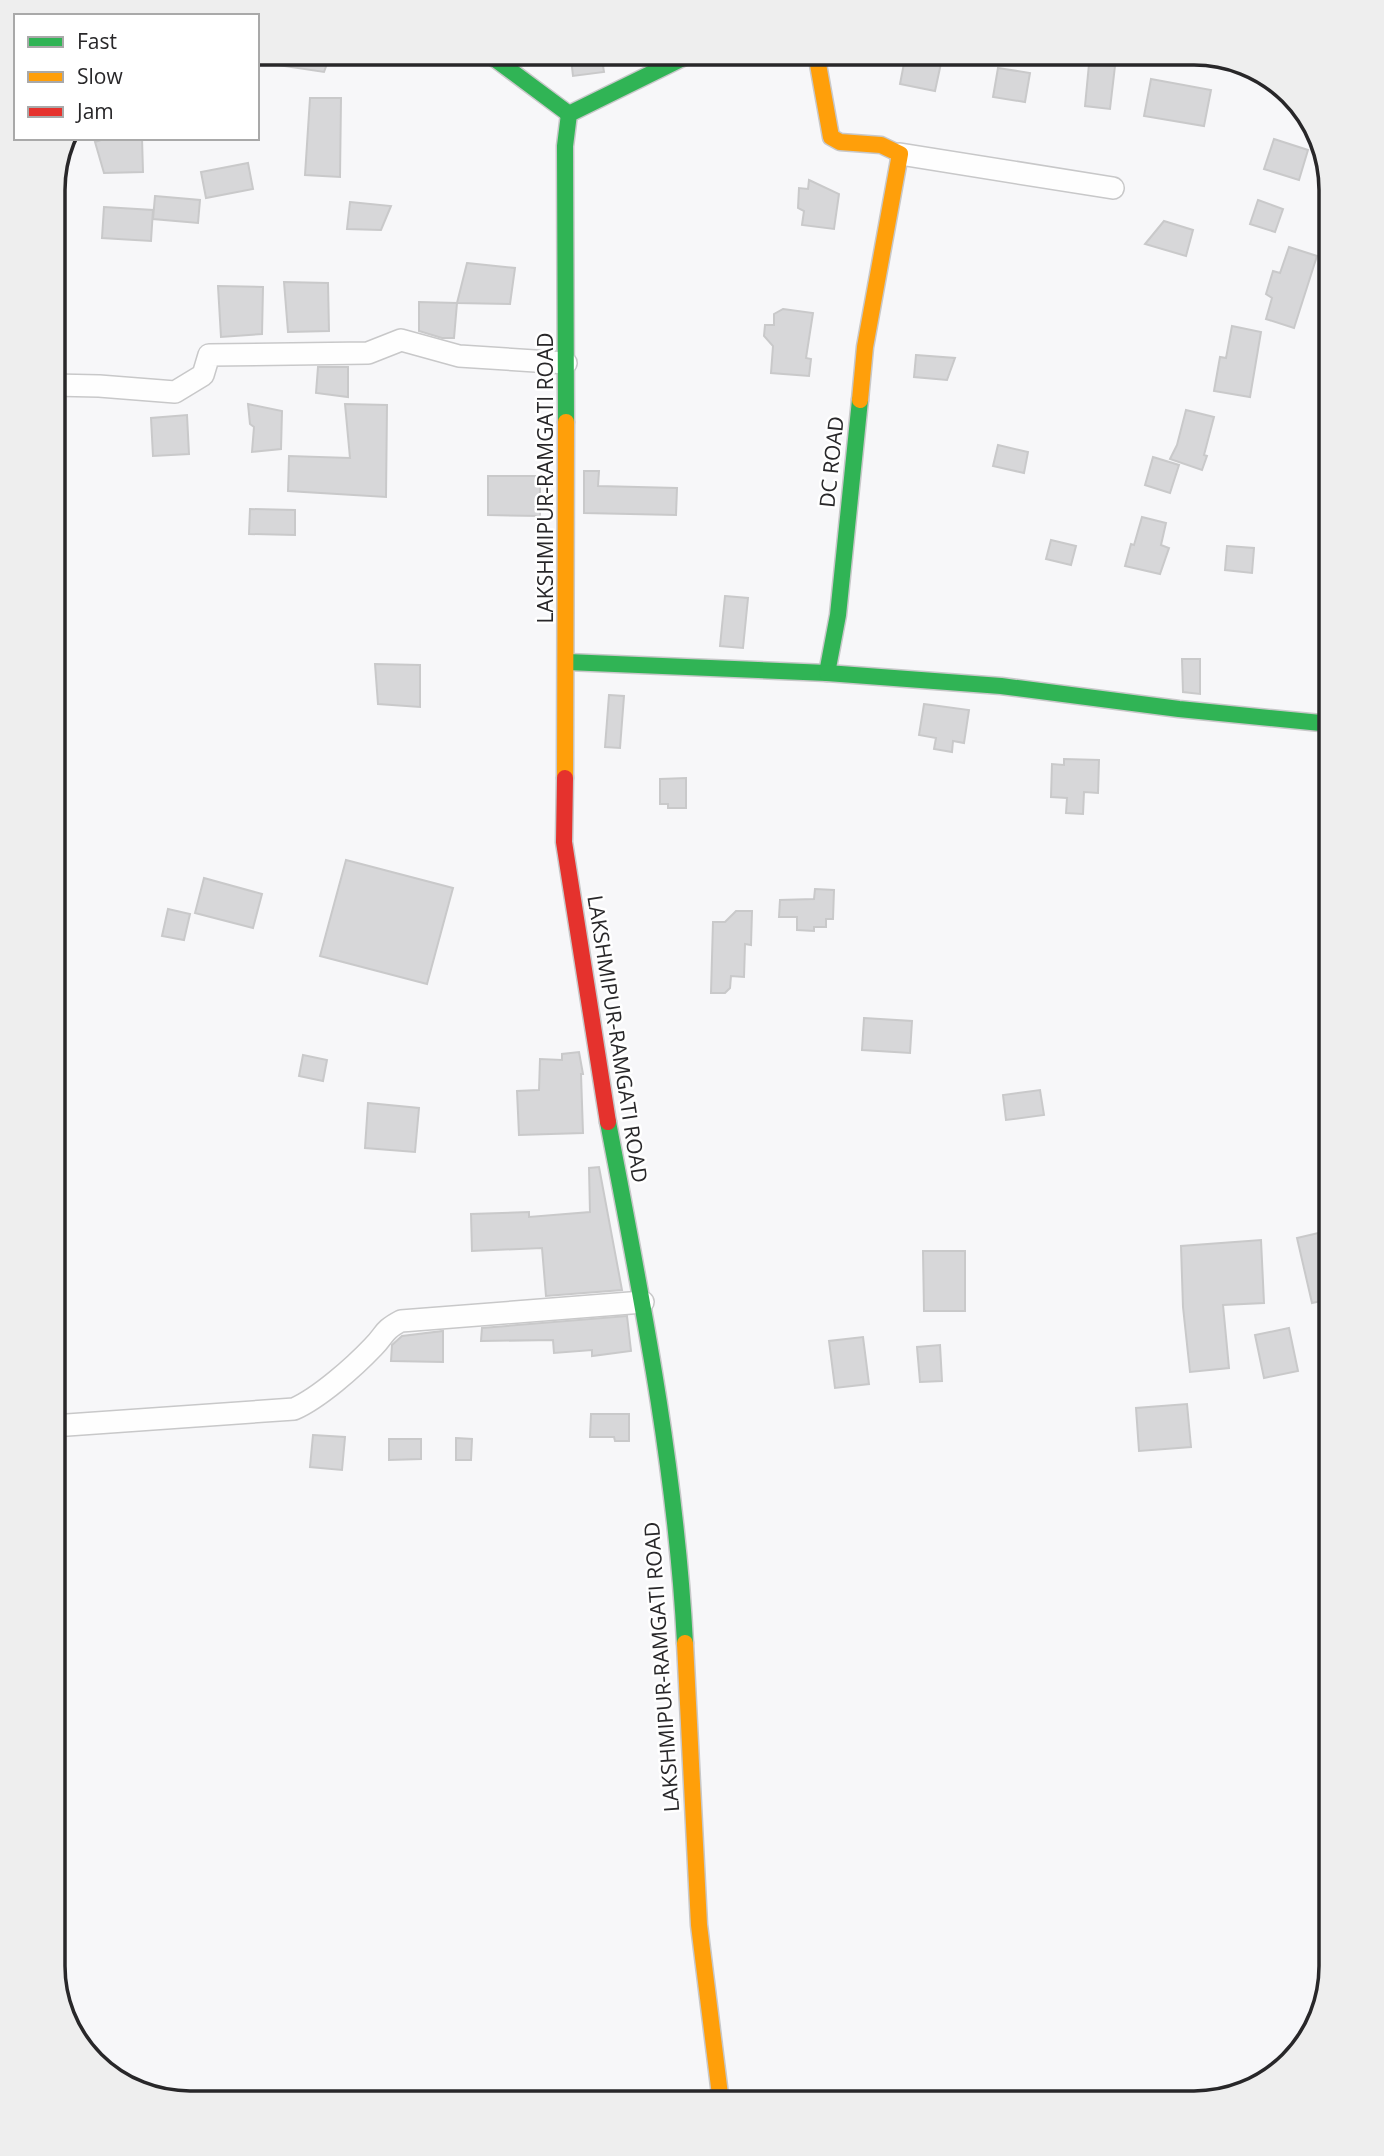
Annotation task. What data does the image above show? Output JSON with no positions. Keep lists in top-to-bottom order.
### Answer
{
  "streets": {
    "main road": ["DC ROAD", "LAKSHMIPUR-RAMGATI ROAD"]
  },
  "legend": ["Fast", "Slow", "Jam"]
}
